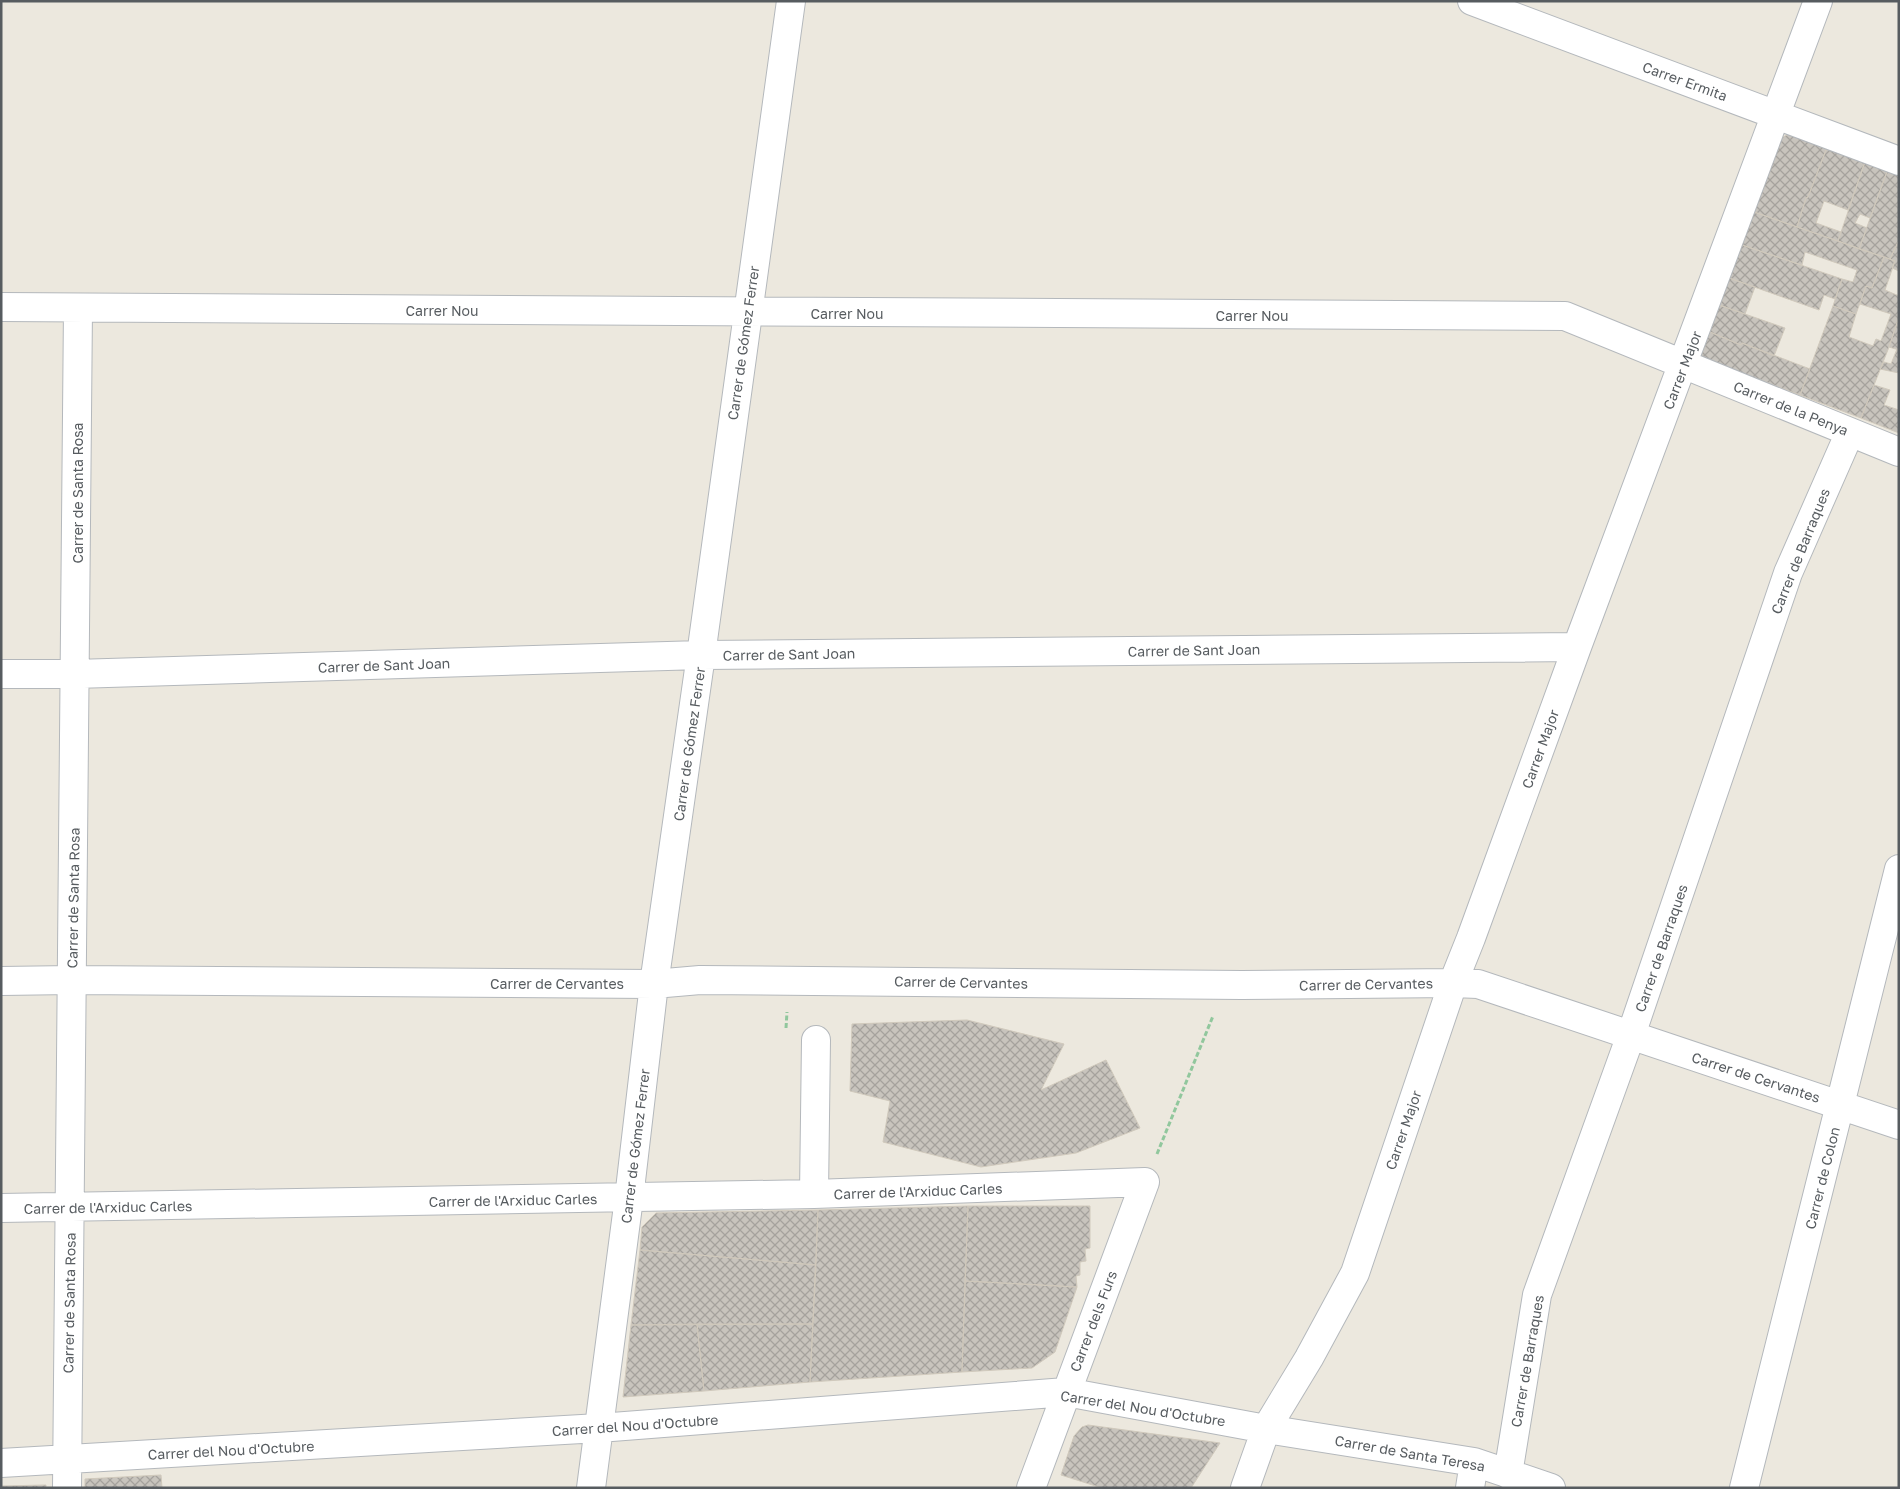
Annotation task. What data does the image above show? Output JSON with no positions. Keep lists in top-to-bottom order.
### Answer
{
  "streets": {
    "street": [
      "Carrer Ermita",
      "Carrer Nou",
      "Carrer de Gómez Ferrer",
      "Carrer Major",
      "Carrer de la Penya",
      "Carrer de Santa Rosa",
      "Carrer de Barraques",
      "Carrer de Sant Joan",
      "Carrer de Cervantes",
      "Carrer de Colon",
      "Carrer de l'Arxiduc Carles",
      "Carrer dels Furs",
      "Carrer del Nou d'Octubre",
      "Carrer de Santa Teresa"
    ]
  },
  "crossings": [
    ["Carrer Ermita", "Carrer Major"],
    ["Carrer Nou", "Carrer de Gómez Ferrer"],
    ["Carrer Nou", "Carrer Major"],
    ["Carrer Nou", "Carrer de la Penya"],
    ["Carrer Nou", "Carrer de Santa Rosa"],
    ["Carrer de Gómez Ferrer", "Carrer de Sant Joan"],
    ["Carrer de Gómez Ferrer", "Carrer de Cervantes"],
    ["Carrer de Gómez Ferrer", "Carrer de l'Arxiduc Carles"],
    ["Carrer de Gómez Ferrer", "Carrer del Nou d'Octubre"],
    ["Carrer Major", "Carrer de la Penya"],
    ["Carrer Major", "Carrer de Sant Joan"],
    ["Carrer Major", "Carrer de Cervantes"],
    ["Carrer Major", "Carrer del Nou d'Octubre"],
    ["Carrer Major", "Carrer de Santa Teresa"],
    ["Carrer de la Penya", "Carrer de Barraques"],
    ["Carrer de Santa Rosa", "Carrer de Sant Joan"],
    ["Carrer de Santa Rosa", "Carrer de Cervantes"],
    ["Carrer de Santa Rosa", "Carrer de l'Arxiduc Carles"],
    ["Carrer de Santa Rosa", "Carrer del Nou d'Octubre"],
    ["Carrer de Barraques", "Carrer de Cervantes"],
    ["Carrer de Barraques", "Carrer de Santa Teresa"],
    ["Carrer de Cervantes", "Carrer de Colon"],
    ["Carrer de l'Arxiduc Carles", "Carrer dels Furs"],
    ["Carrer dels Furs", "Carrer del Nou d'Octubre"],
    ["Carrer del Nou d'Octubre", "Carrer de Santa Teresa"]
  ]
}
